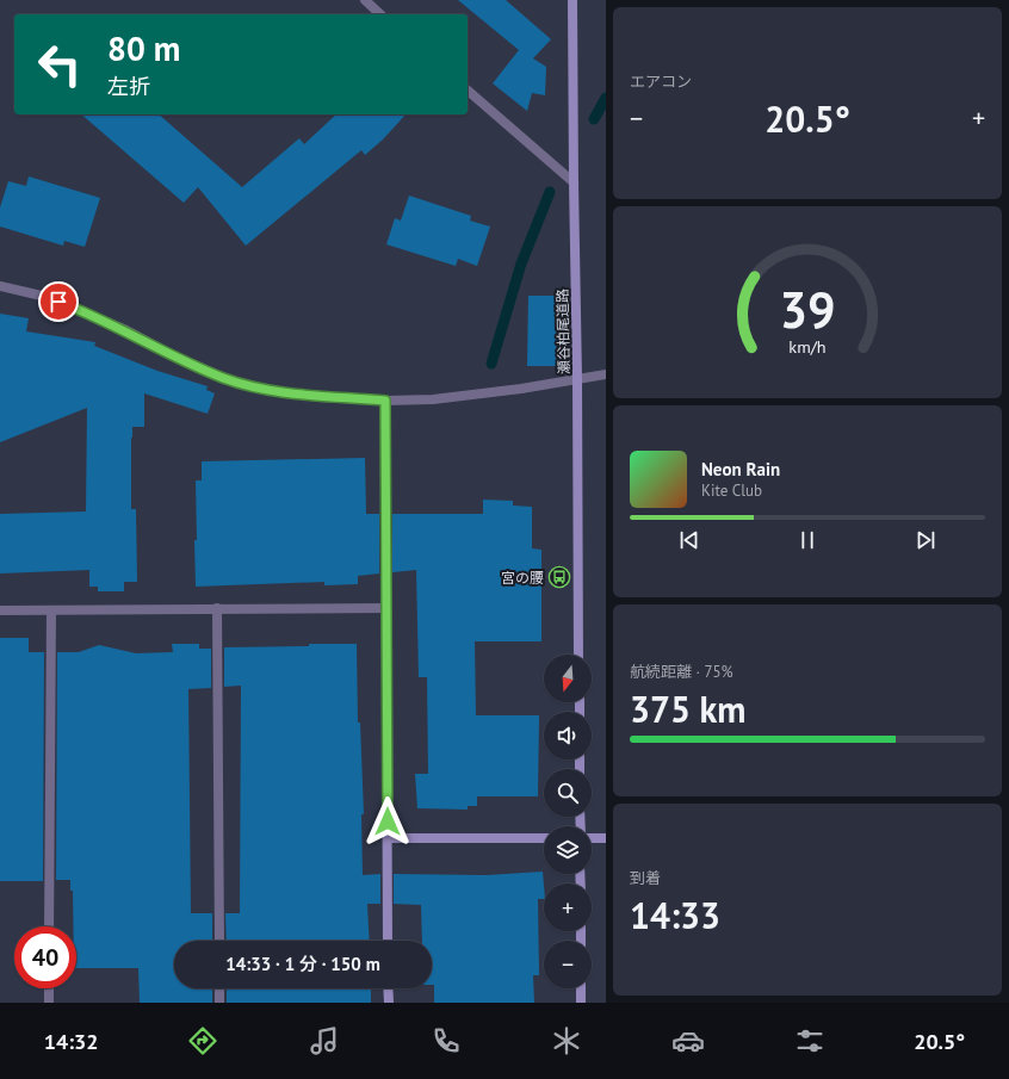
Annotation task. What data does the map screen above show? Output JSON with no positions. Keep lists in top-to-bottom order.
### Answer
{
  "streets": {
    "main road": ["瀬谷柏尾道路"]
  },
  "places": {
    "bus stop": ["宮の腰"]
  },
  "north": "bottom",
  "page": {
    "tile": [
      "エアコン",
      ["航続距離 · 75%", "375 km"],
      ["到着", "14:33"]
    ],
    "turn": ["80 m", "左折"],
    "heat": ["−", "20.5°", "+"],
    "song": ["Neon Rain", "Kite Club"],
    "map_buttons": ["+", "−"],
    "limit": "40",
    "trip": "14:33 · 1 分 · 150 m",
    "tabs": ["14:32", "20.5°"],
    "gauge": ["39", "km/h"]
  }
}
